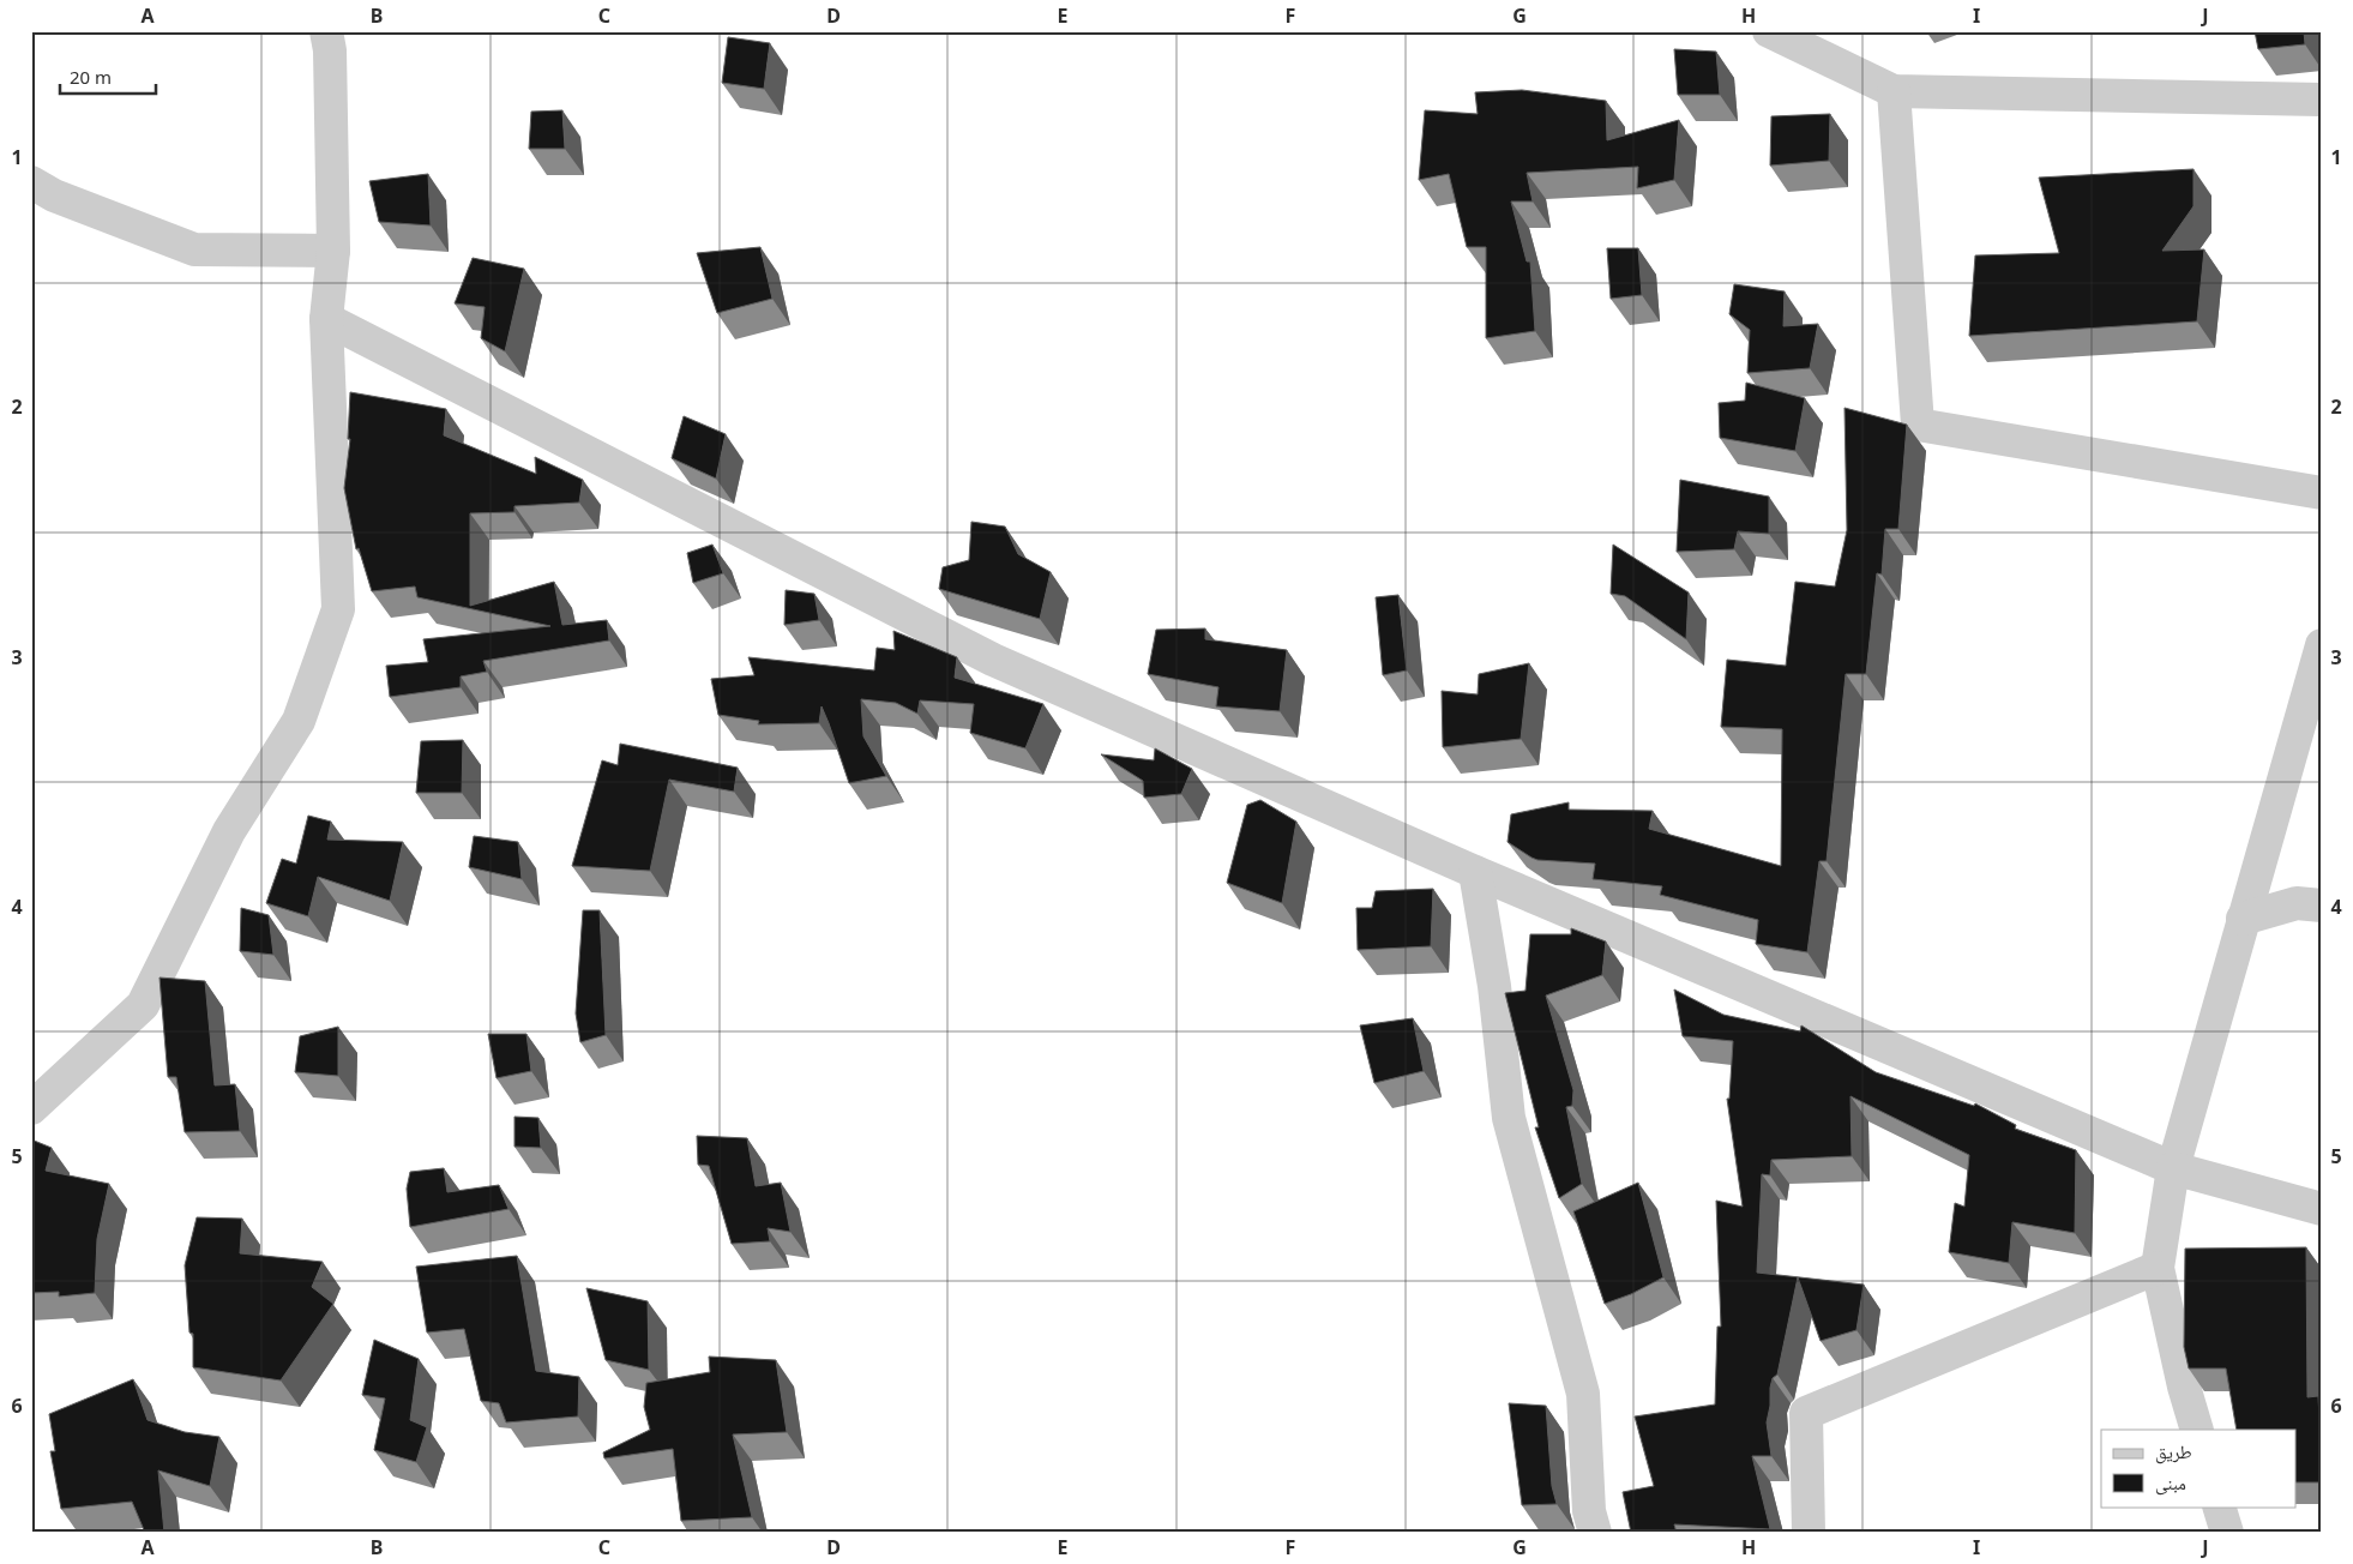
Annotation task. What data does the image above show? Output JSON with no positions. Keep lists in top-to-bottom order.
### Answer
{
  "legend": ["طريق", "مبنى"],
  "scale_bar": "20 m",
  "grid": {
    "columns": [
      "A",
      "B",
      "C",
      "D",
      "E",
      "F",
      "G",
      "H",
      "I",
      "J"
    ],
    "rows": [
      "1",
      "2",
      "3",
      "4",
      "5",
      "6"
    ]
  }
}
